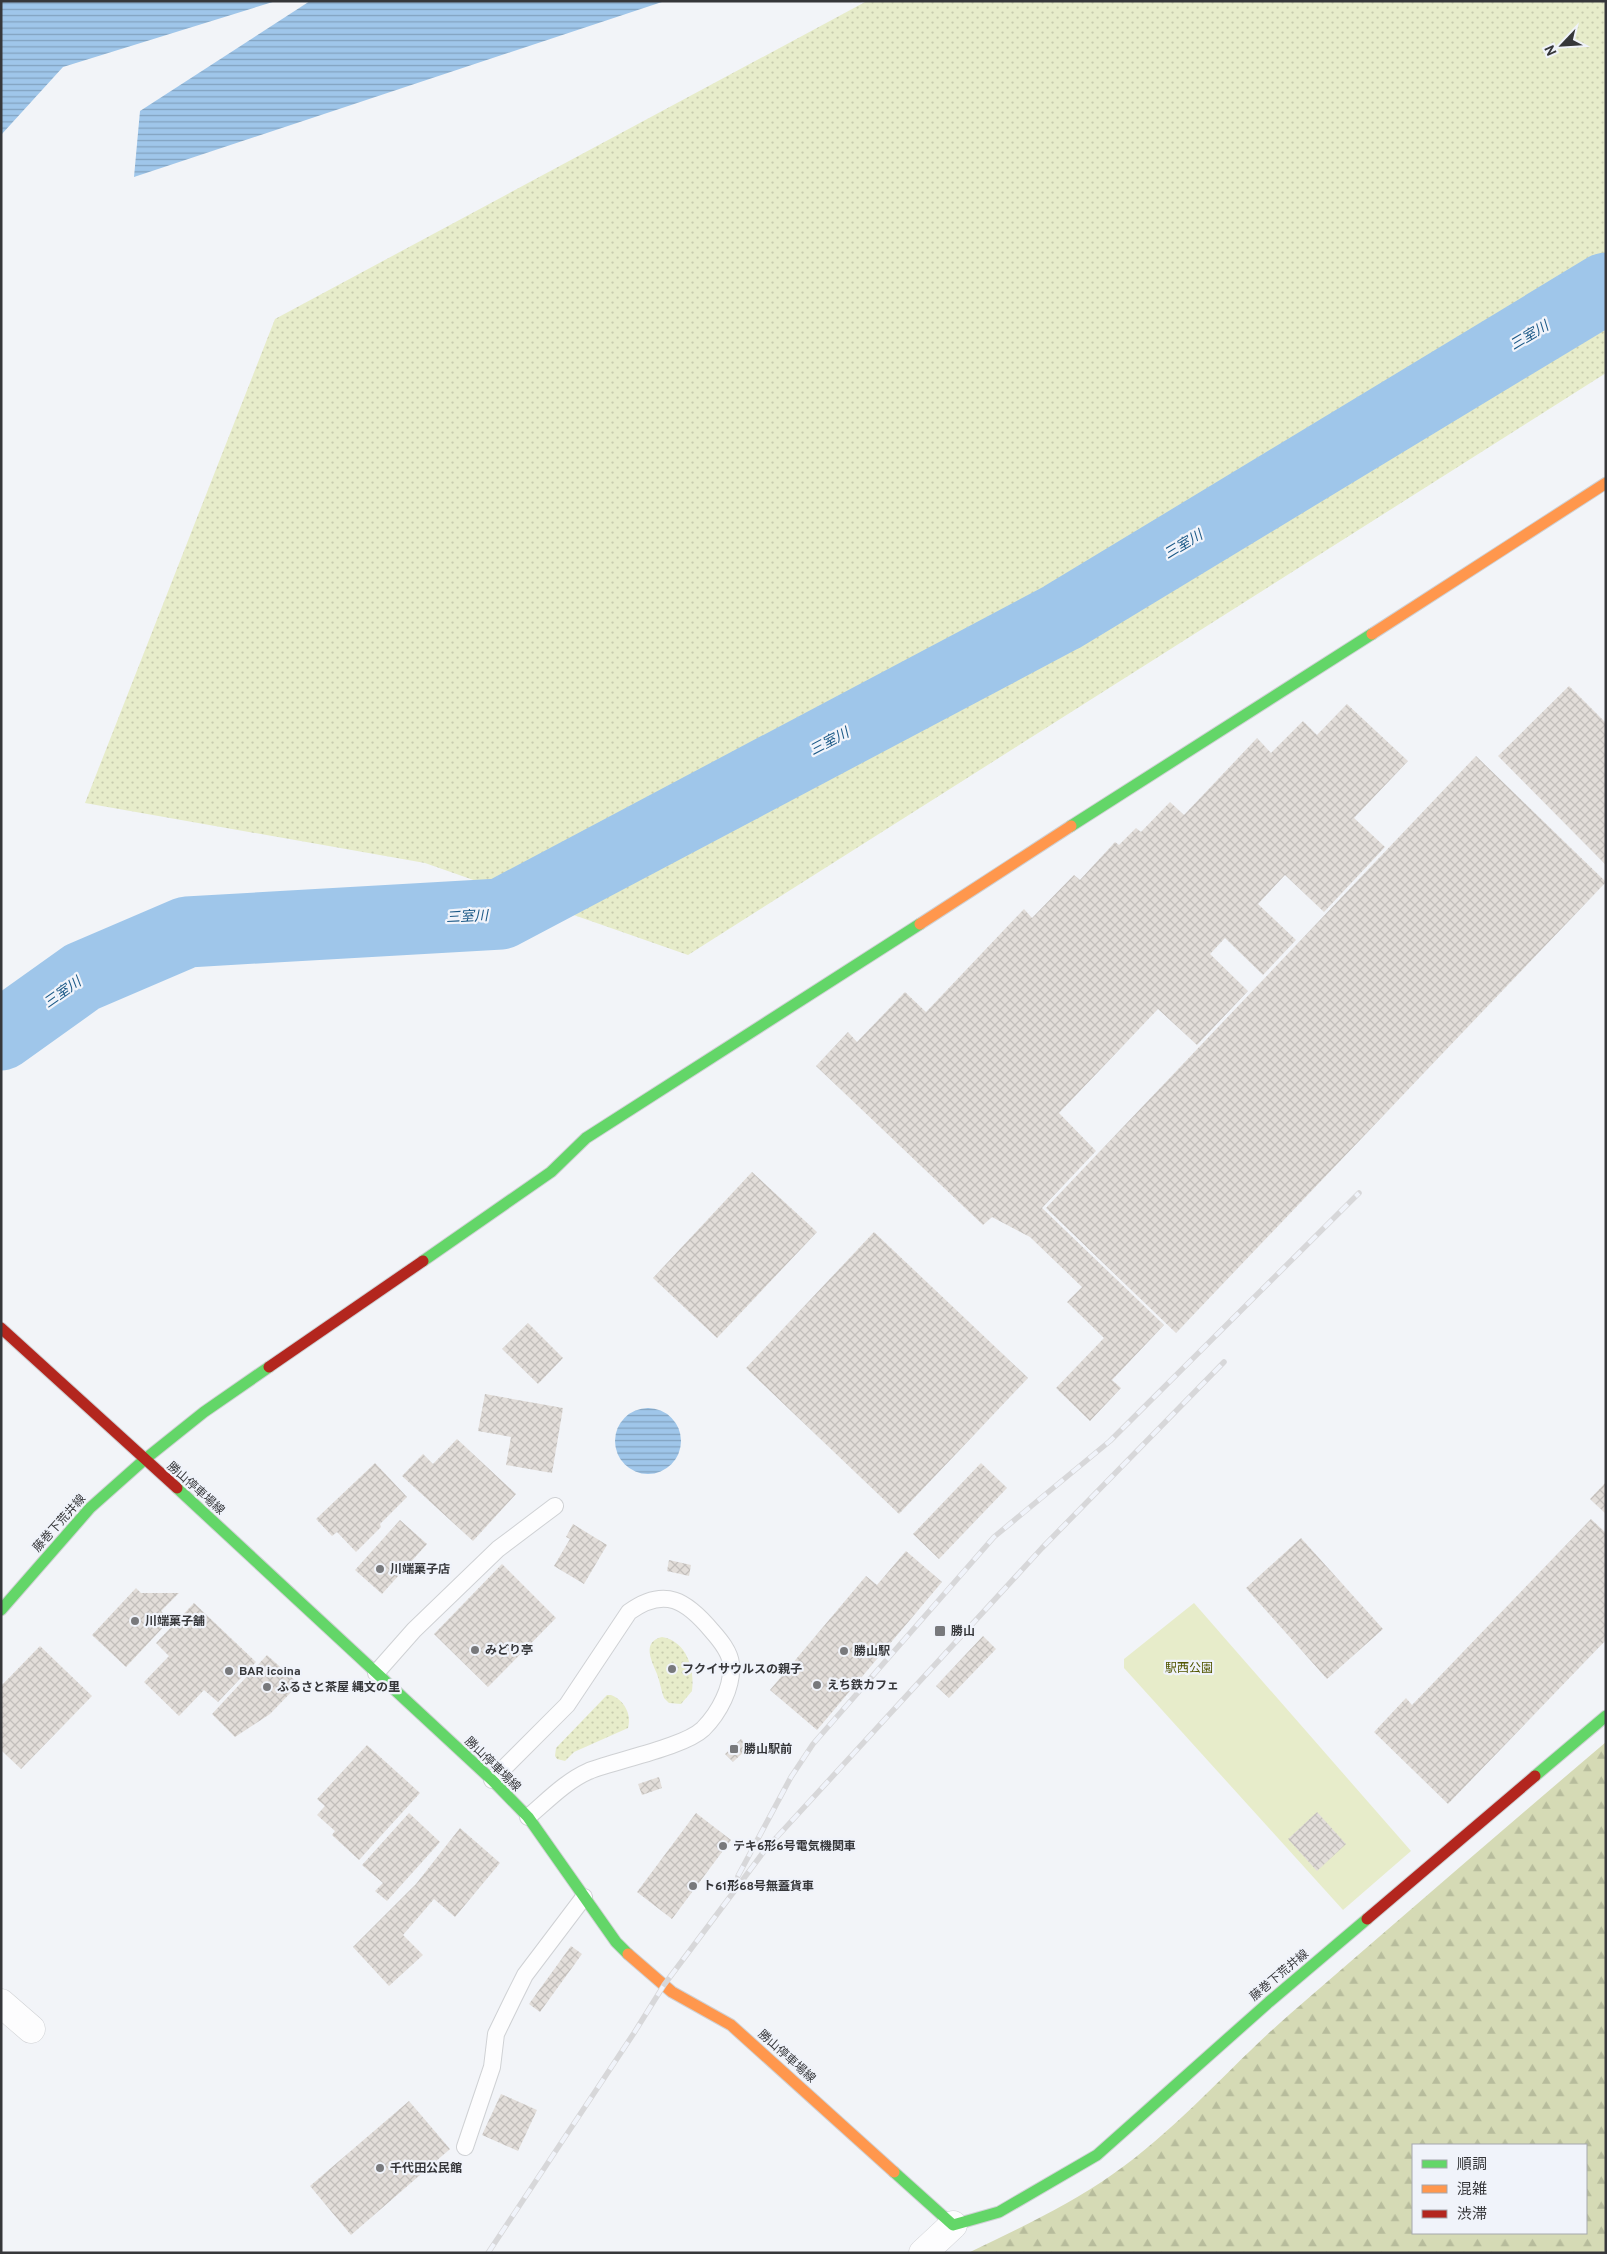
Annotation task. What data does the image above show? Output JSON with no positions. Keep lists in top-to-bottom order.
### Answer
{
  "streets": {
    "main road": ["勝山停車場線", "藤巻下荒井線"]
  },
  "crossings": [
    ["勝山停車場線", "藤巻下荒井線"]
  ],
  "water": ["三室川"],
  "parks": ["駅西公園"],
  "places": {
    "other": [
      "川端菓子店",
      "川端菓子舗",
      "みどり亭",
      "勝山駅",
      "フクイサウルスの親子",
      "BAR icoina",
      "えち鉄カフェ",
      "ふるさと茶屋 縄文の里",
      "テキ6形6号電気機関車",
      "ト61形68号無蓋貨車",
      "千代田公民館"
    ],
    "transit": ["勝山", "勝山駅前"]
  },
  "legend": ["順調", "混雑", "渋滞"],
  "north": "bottom left"
}
